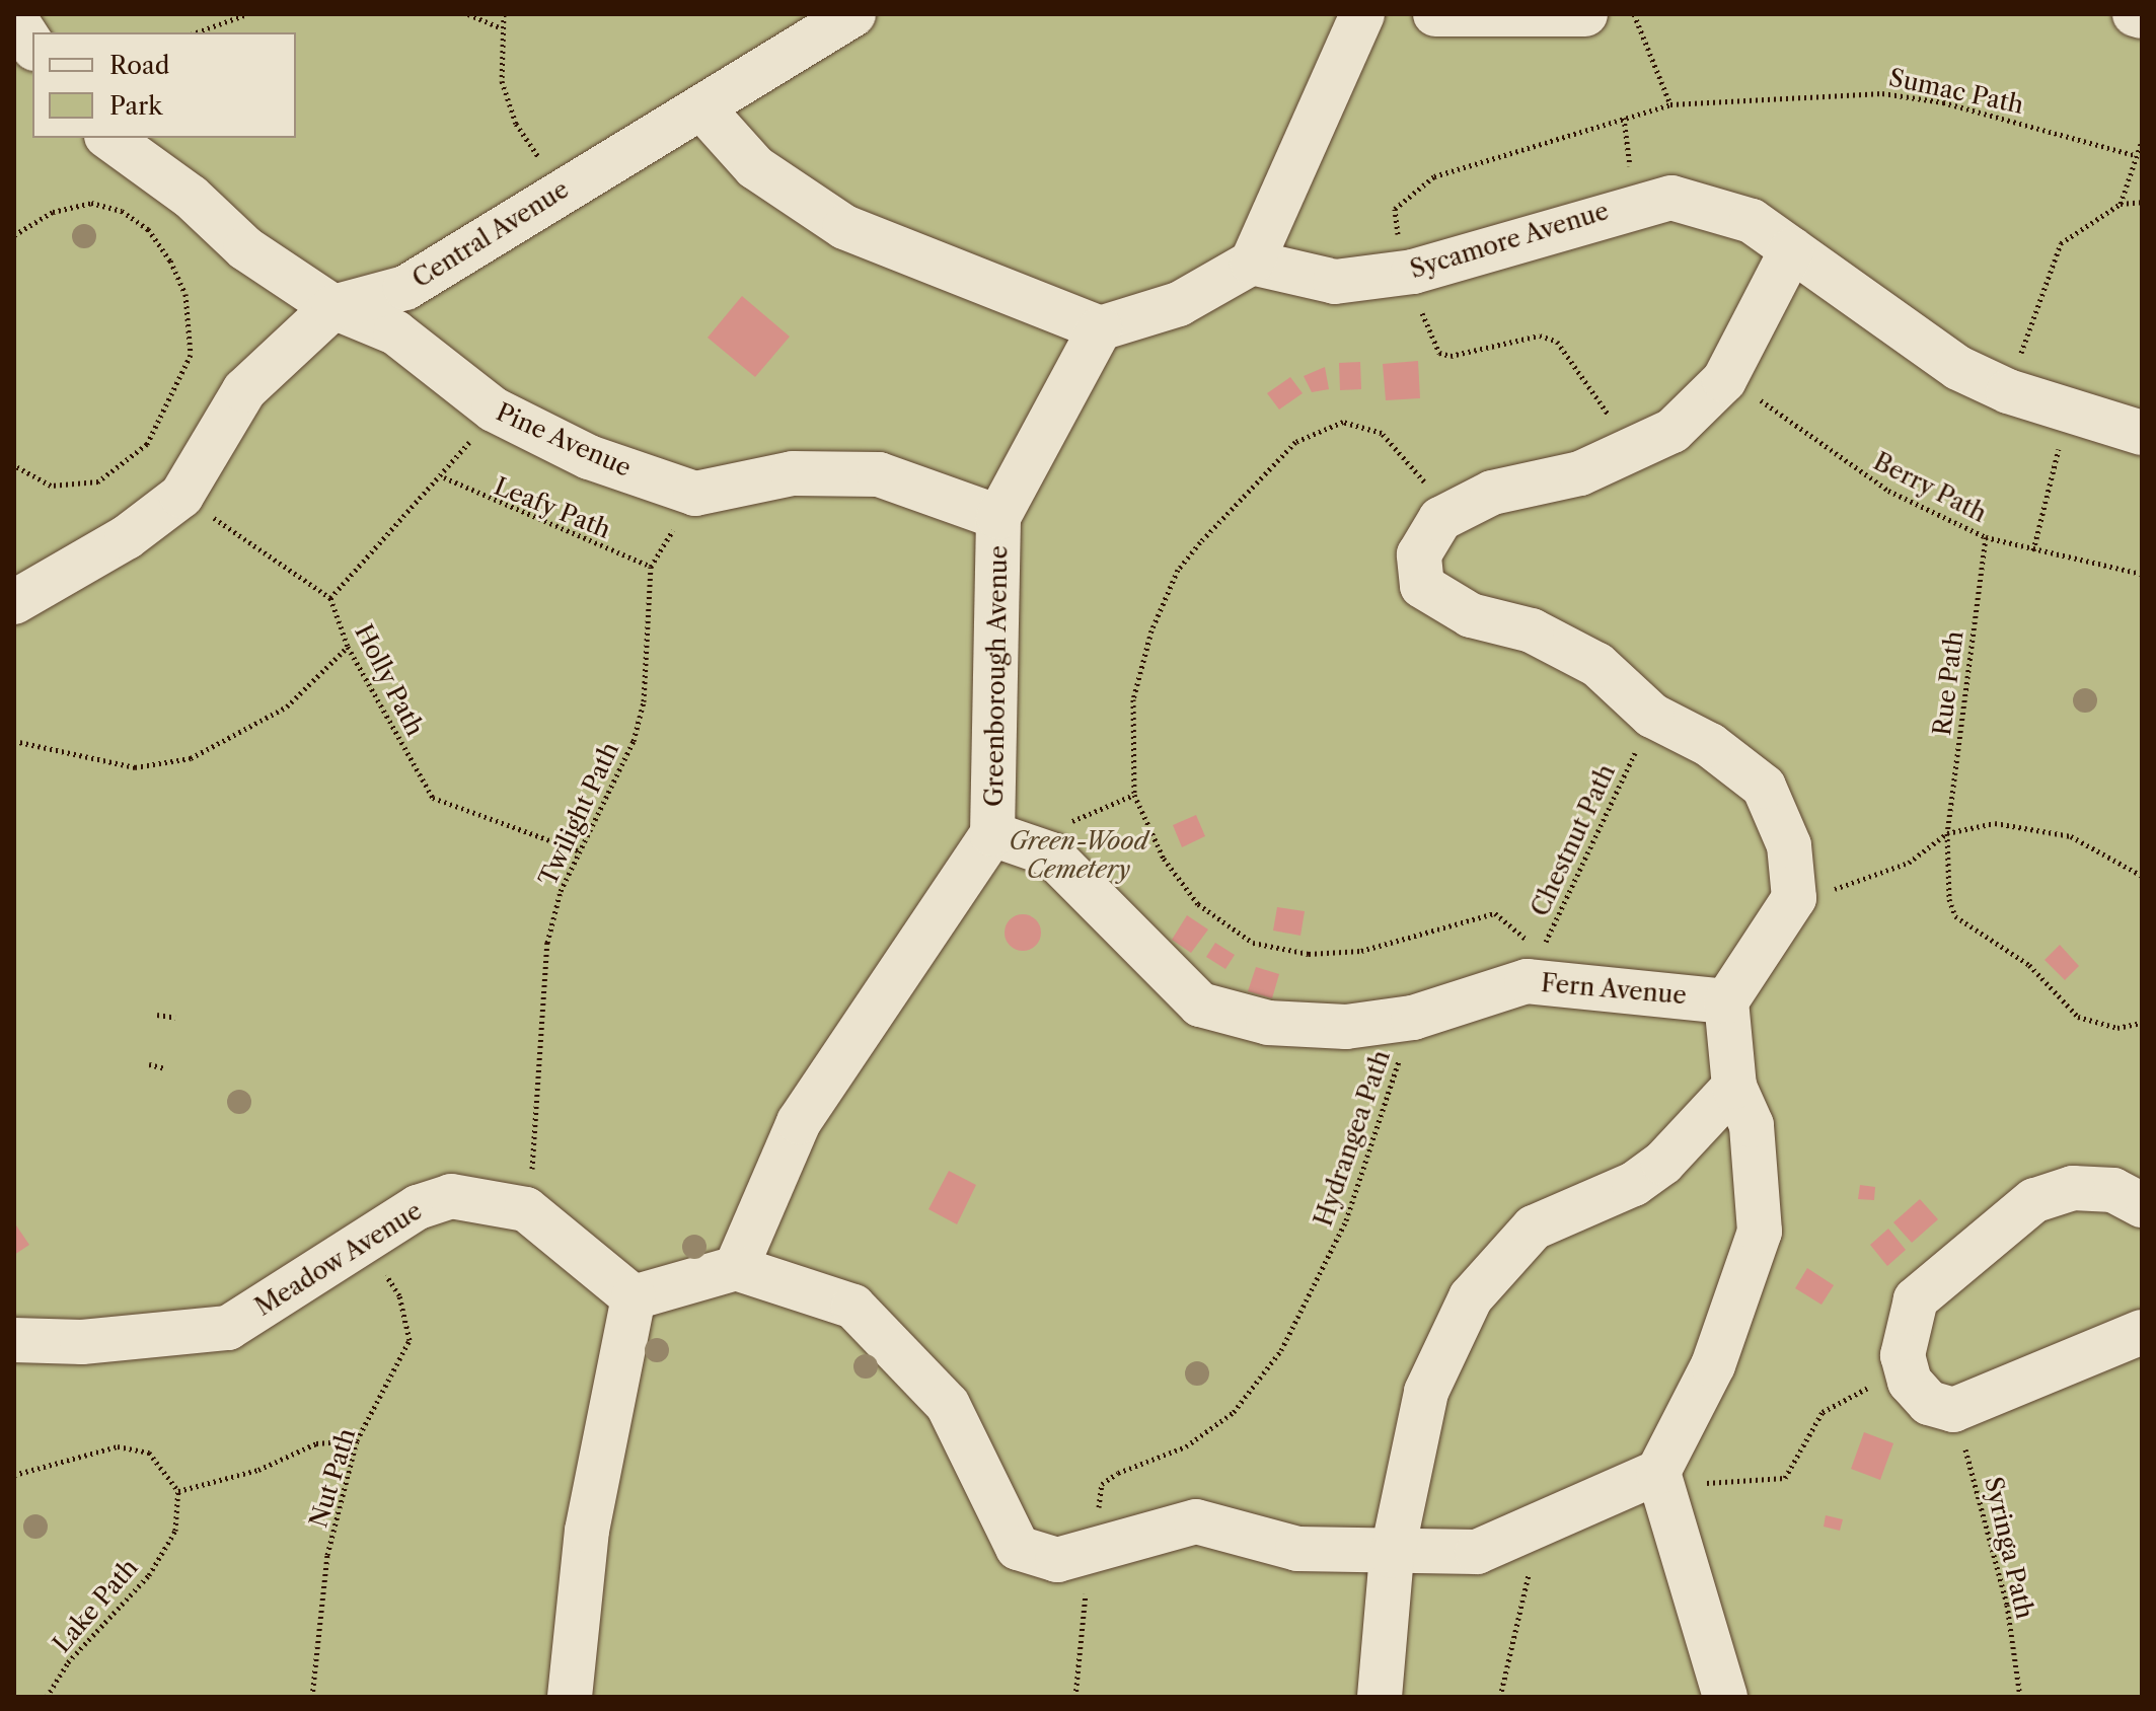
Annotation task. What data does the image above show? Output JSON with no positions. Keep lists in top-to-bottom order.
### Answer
{
  "streets": {
    "lane": [
      "Central Avenue",
      "Sycamore Avenue",
      "Pine Avenue",
      "Greenborough Avenue",
      "Fern Avenue",
      "Meadow Avenue"
    ],
    "path": [
      "Sumac Path",
      "Berry Path",
      "Leafy Path",
      "Holly Path",
      "Rue Path",
      "Twilight Path",
      "Chestnut Path",
      "Hydrangea Path",
      "Nut Path",
      "Syringa Path",
      "Lake Path"
    ]
  },
  "crossings": [
    ["Sumac Path", "Sycamore Avenue"],
    ["Central Avenue", "Pine Avenue"],
    ["Pine Avenue", "Twilight Path"],
    ["Berry Path", "Rue Path"],
    ["Leafy Path", "Twilight Path"],
    ["Greenborough Avenue", "Fern Avenue"],
    ["Holly Path", "Twilight Path"],
    ["Twilight Path", "Meadow Avenue"],
    ["Fern Avenue", "Hydrangea Path"],
    ["Meadow Avenue", "Nut Path"]
  ],
  "parks": ["Green-Wood Cemetery"],
  "legend": ["Road", "Park"]
}
